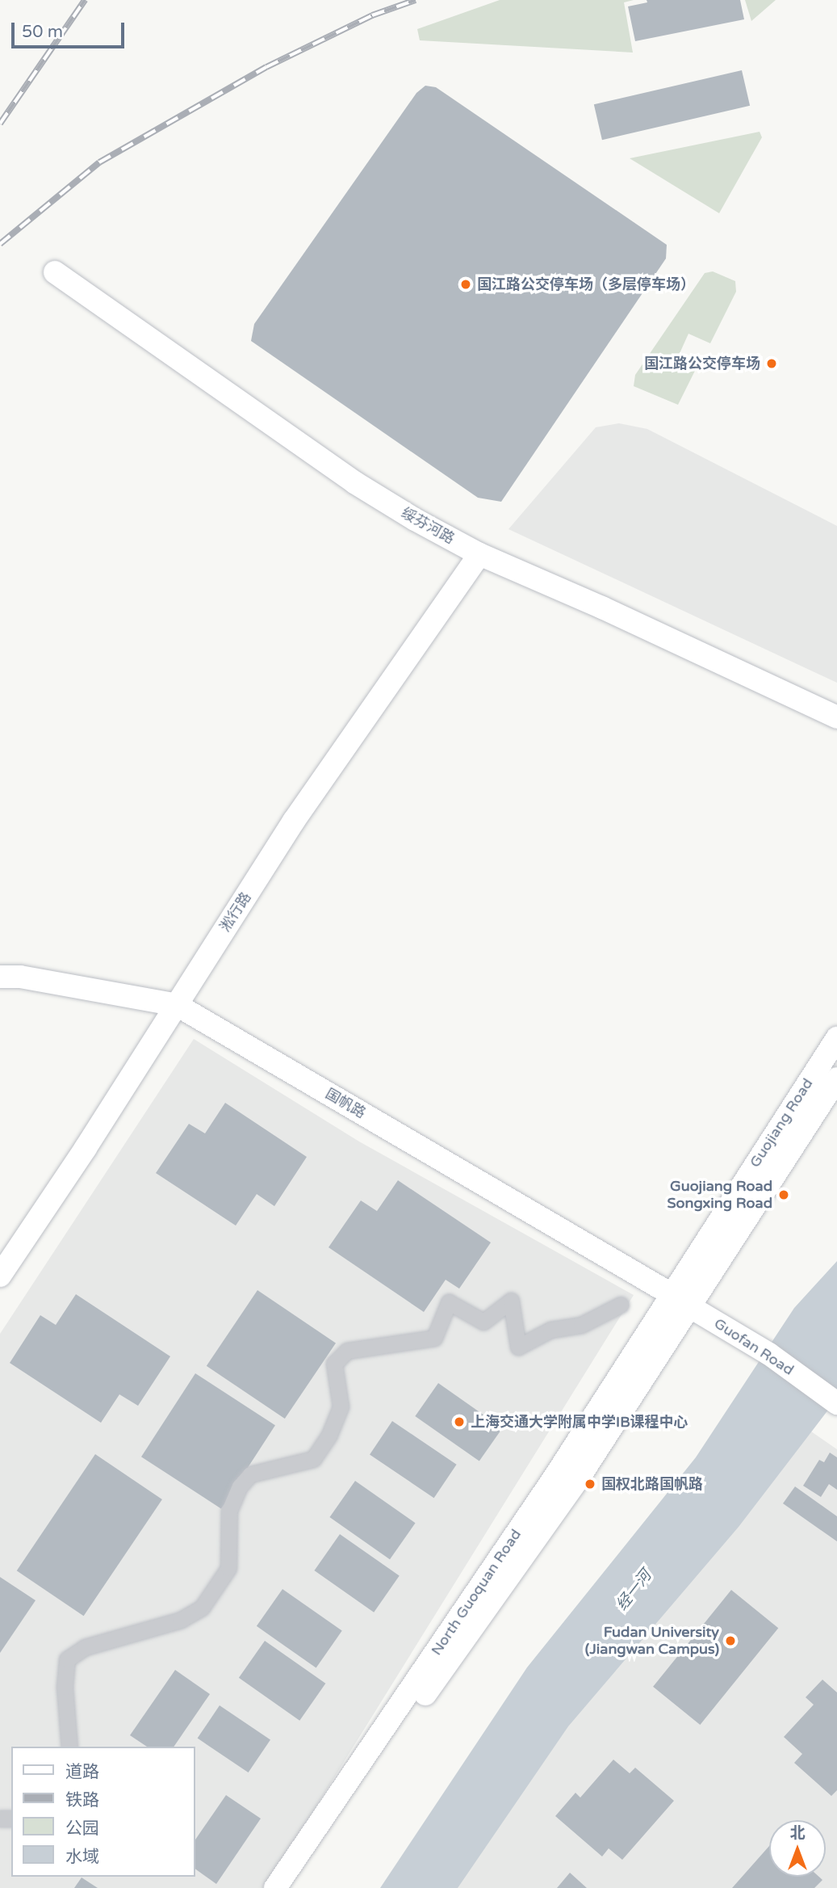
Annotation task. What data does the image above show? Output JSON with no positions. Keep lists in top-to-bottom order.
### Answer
{
  "streets": {
    "street": [
      "绥芬河路",
      "淞行路",
      "国帆路",
      "Guojiang Road",
      "Guofan Road",
      "North Guoquan Road"
    ]
  },
  "crossings": [
    ["绥芬河路", "淞行路"],
    ["淞行路", "国帆路"],
    ["国帆路", "Guojiang Road"],
    ["国帆路", "Guofan Road"],
    ["国帆路", "North Guoquan Road"],
    ["Guojiang Road", "Guofan Road"],
    ["Guojiang Road", "North Guoquan Road"],
    ["Guofan Road", "North Guoquan Road"]
  ],
  "water": ["经一河"],
  "places": [
    "国江路公交停车场（多层停车场）",
    "国江路公交停车场",
    "Guojiang Road Songxing Road",
    "上海交通大学附属中学IB课程中心",
    "国权北路国帆路",
    "Fudan University (Jiangwan Campus)"
  ],
  "legend": [
    "道路",
    "铁路",
    "公园",
    "水域"
  ],
  "scale_bar": "50 m",
  "north": "top"
}
